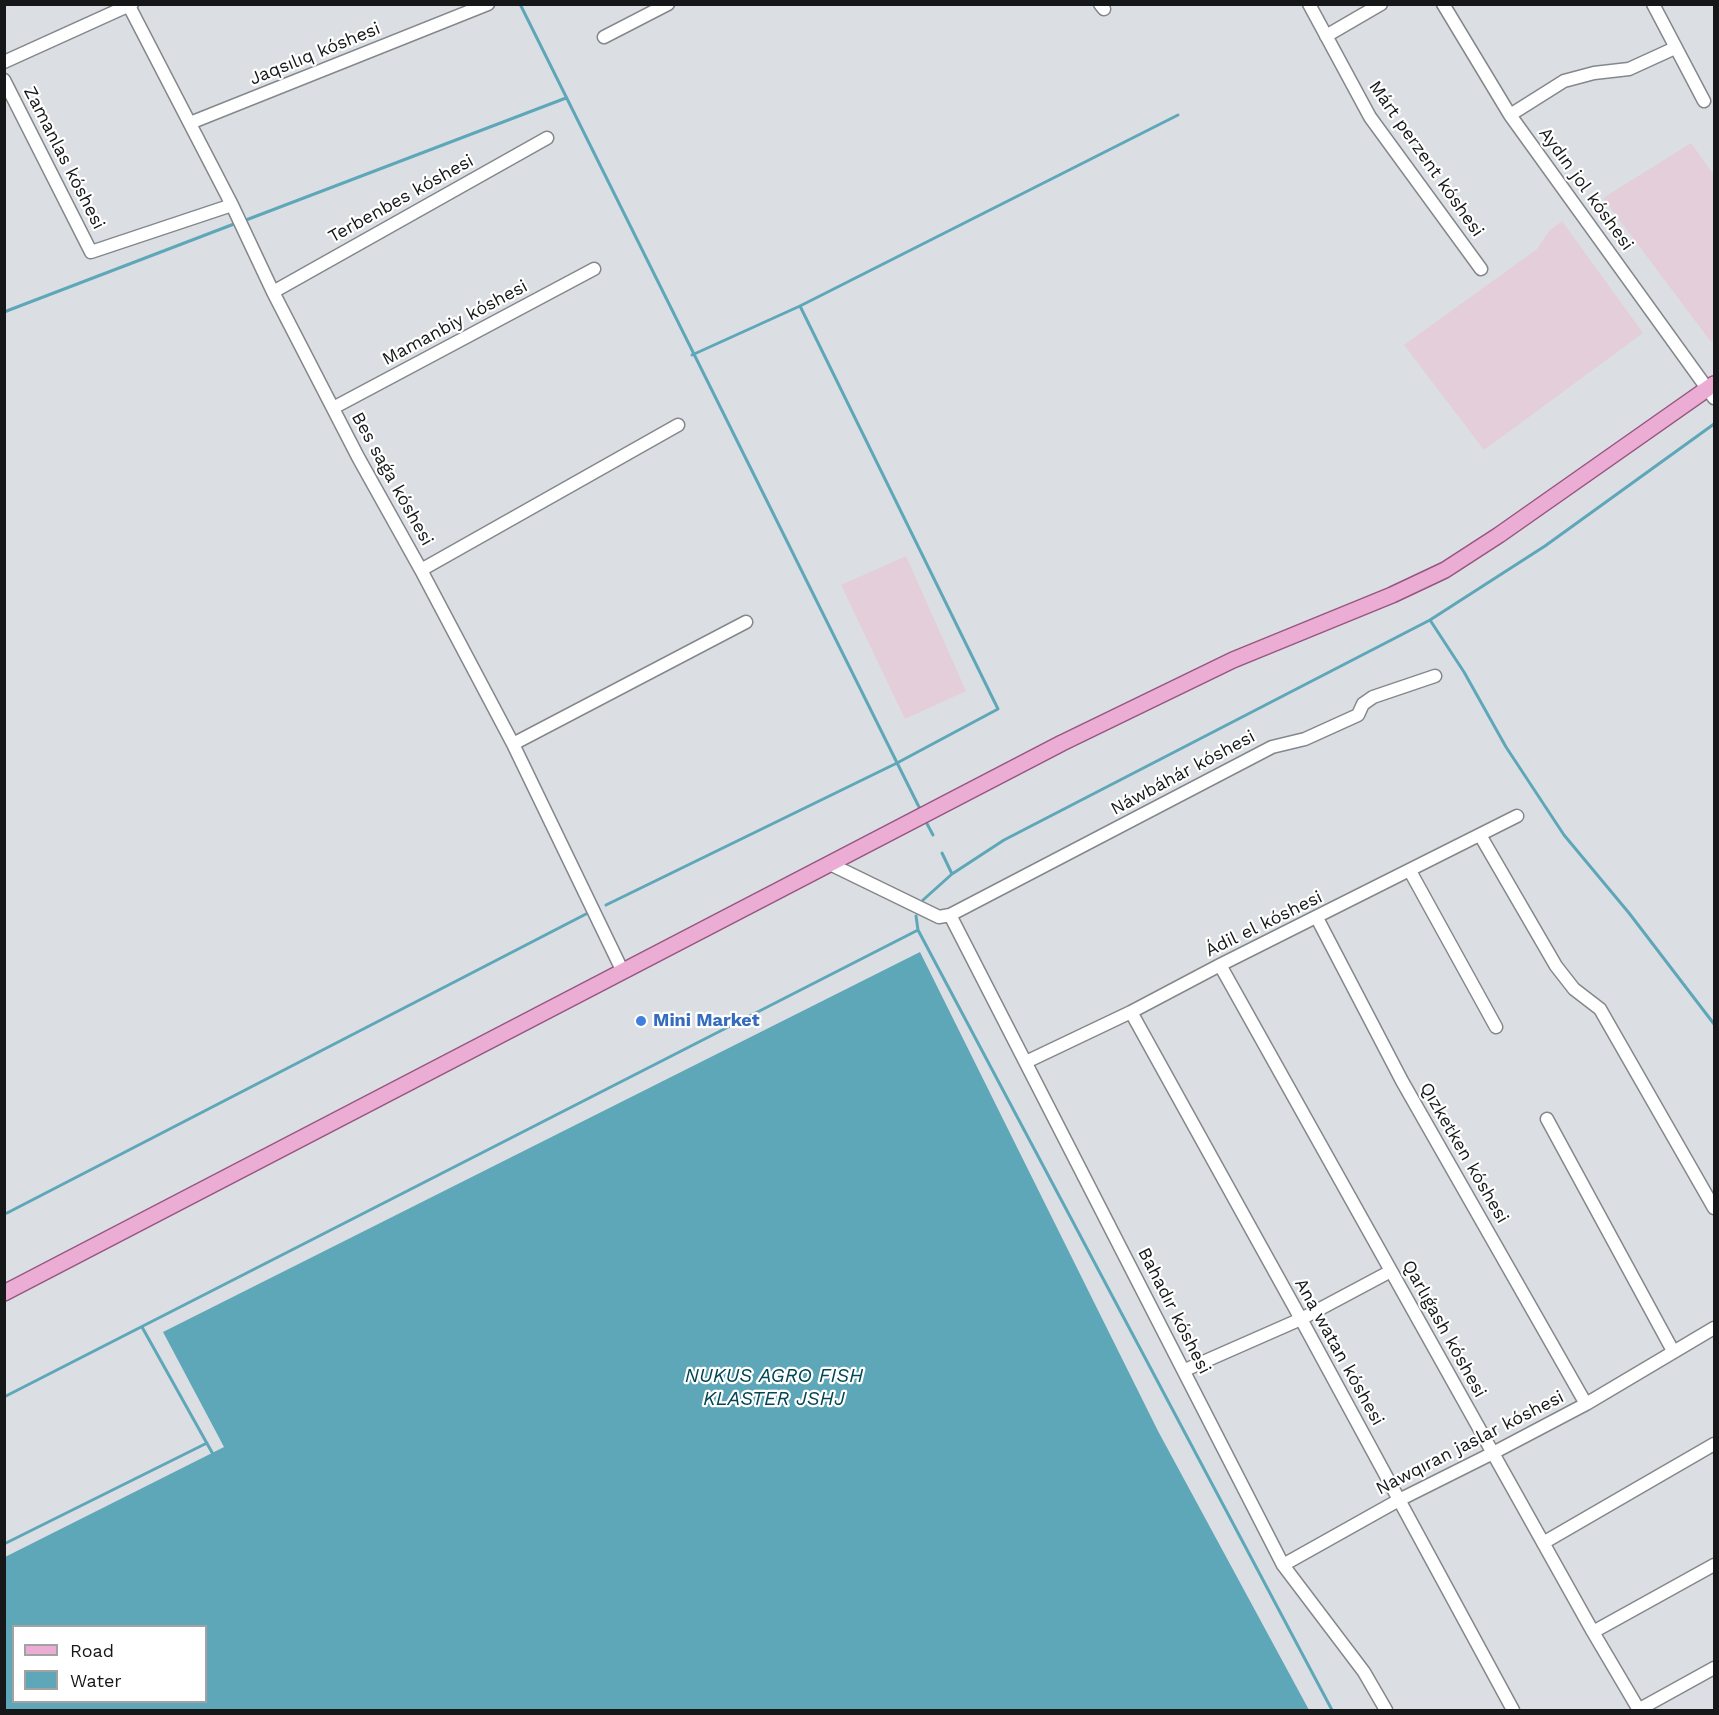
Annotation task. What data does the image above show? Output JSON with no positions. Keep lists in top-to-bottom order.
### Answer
{
  "streets": {
    "street": [
      "Jaqsılıq kóshesi",
      "Zamanlas kóshesi",
      "Márt perzent kóshesi",
      "Aydın jol kóshesi",
      "Terbenbes kóshesi",
      "Mamanbiy kóshesi",
      "Bes saǵa kóshesi",
      "Náwbáhár kóshesi",
      "Ádil el kóshesi",
      "Qızketken kóshesi",
      "Bahadır kóshesi",
      "Qarlıǵash kóshesi",
      "Ana watan kóshesi",
      "Nawqıran jaslar kóshesi"
    ]
  },
  "crossings": [
    ["Jaqsılıq kóshesi", "Bes saǵa kóshesi"],
    ["Zamanlas kóshesi", "Bes saǵa kóshesi"],
    ["Terbenbes kóshesi", "Bes saǵa kóshesi"],
    ["Mamanbiy kóshesi", "Bes saǵa kóshesi"],
    ["Náwbáhár kóshesi", "Bahadır kóshesi"],
    ["Ádil el kóshesi", "Qızketken kóshesi"],
    ["Ádil el kóshesi", "Bahadır kóshesi"],
    ["Ádil el kóshesi", "Qarlıǵash kóshesi"],
    ["Ádil el kóshesi", "Ana watan kóshesi"],
    ["Qızketken kóshesi", "Nawqıran jaslar kóshesi"],
    ["Bahadır kóshesi", "Nawqıran jaslar kóshesi"],
    ["Qarlıǵash kóshesi", "Nawqıran jaslar kóshesi"],
    ["Ana watan kóshesi", "Nawqıran jaslar kóshesi"]
  ],
  "water": ["NUKUS AGRO FISH KLASTER JSHJ"],
  "places": ["Mini Market"],
  "legend": ["Road", "Water"]
}
